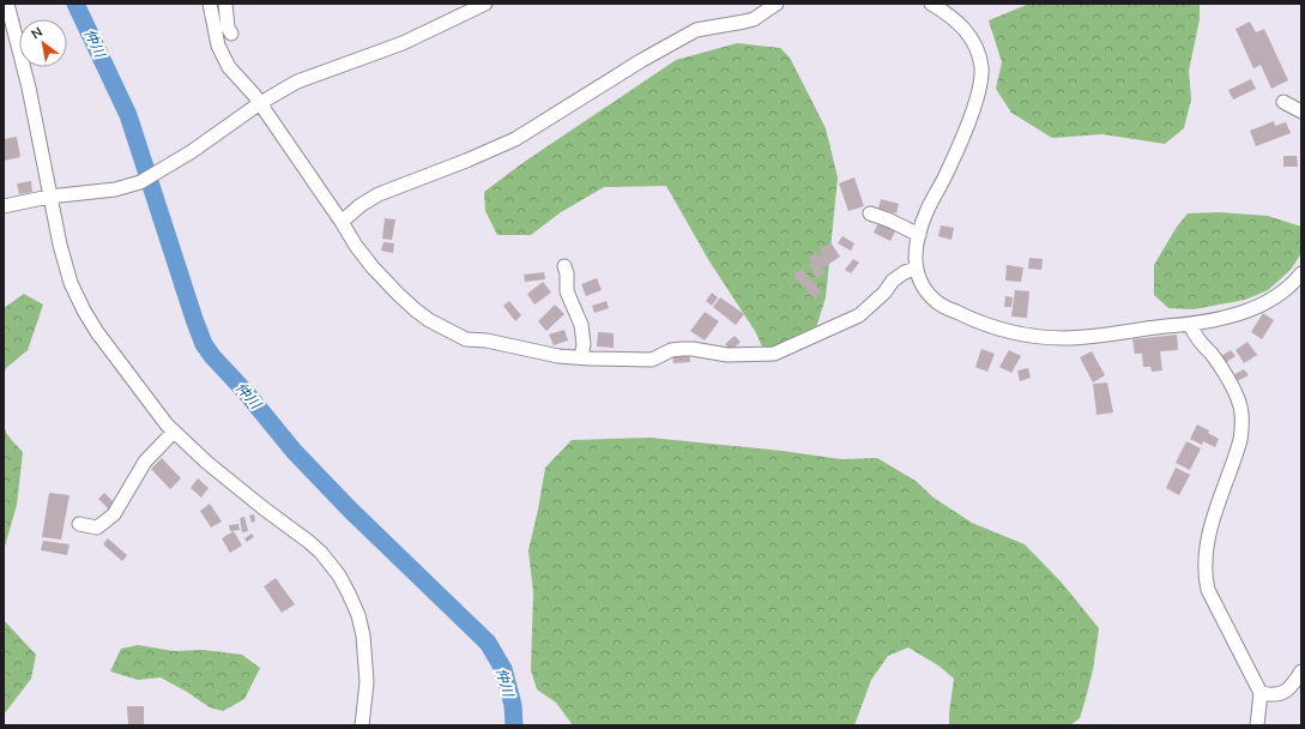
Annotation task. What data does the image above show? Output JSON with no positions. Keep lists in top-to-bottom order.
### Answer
{
  "water": ["仲川"],
  "north": "top left"
}
